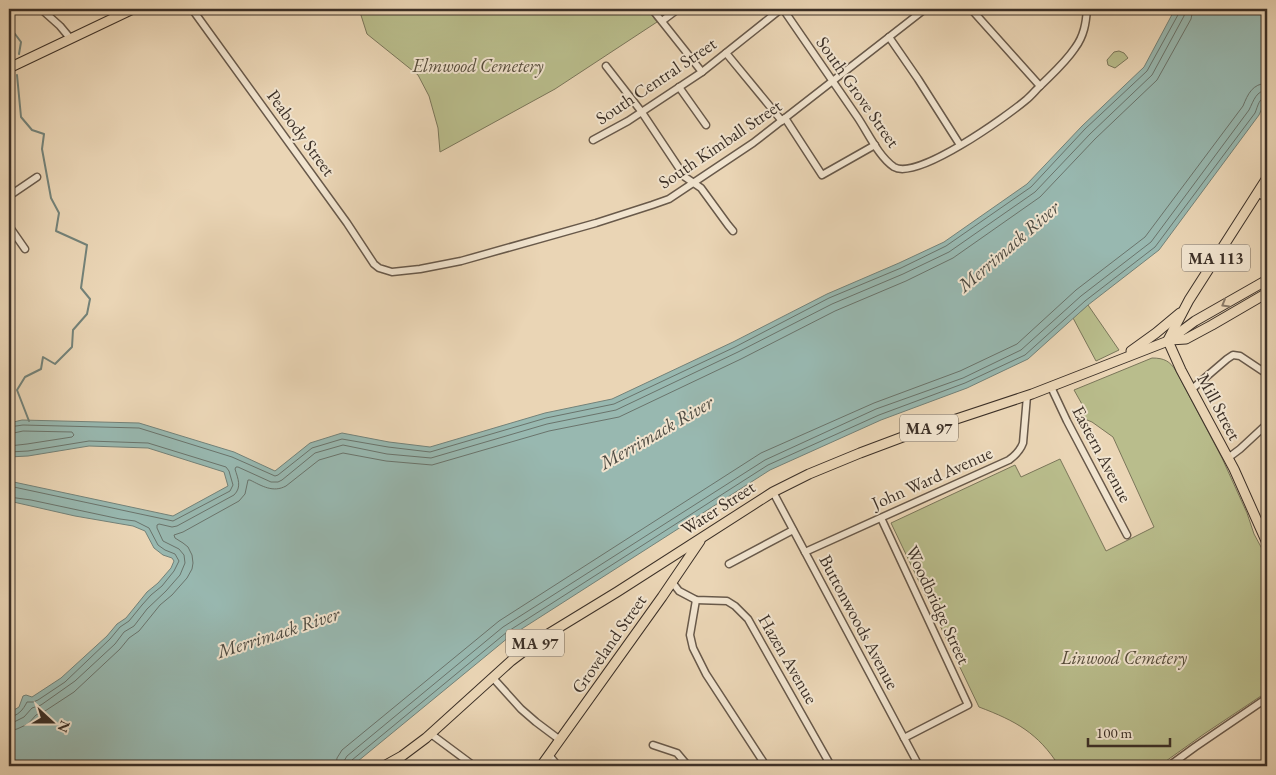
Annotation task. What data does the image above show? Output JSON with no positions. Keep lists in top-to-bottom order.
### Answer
{
  "streets": {
    "main road": [
      "MA 113",
      "Mill Street",
      "MA 97",
      "Water Street",
      "Groveland Street"
    ],
    "street": [
      "South Central Street",
      "South Grove Street",
      "Peabody Street",
      "South Kimball Street",
      "Eastern Avenue",
      "John Ward Avenue",
      "Woodbridge Street",
      "Buttonwoods Avenue",
      "Hazen Avenue"
    ]
  },
  "crossings": [
    ["South Central Street", "South Grove Street"],
    ["South Grove Street", "South Kimball Street"],
    ["Peabody Street", "South Kimball Street"],
    ["Mill Street", "MA 97"],
    ["Mill Street", "Water Street"],
    ["MA 97", "Water Street"],
    ["Eastern Avenue", "Water Street"],
    ["John Ward Avenue", "Water Street"],
    ["John Ward Avenue", "Woodbridge Street"],
    ["John Ward Avenue", "Buttonwoods Avenue"],
    ["Water Street", "Buttonwoods Avenue"],
    ["Water Street", "Groveland Street"],
    ["Woodbridge Street", "Buttonwoods Avenue"]
  ],
  "water": ["Merrimack River"],
  "parks": ["Elmwood Cemetery", "Linwood Cemetery"],
  "scale_bar": "100 m",
  "north": "right"
}
